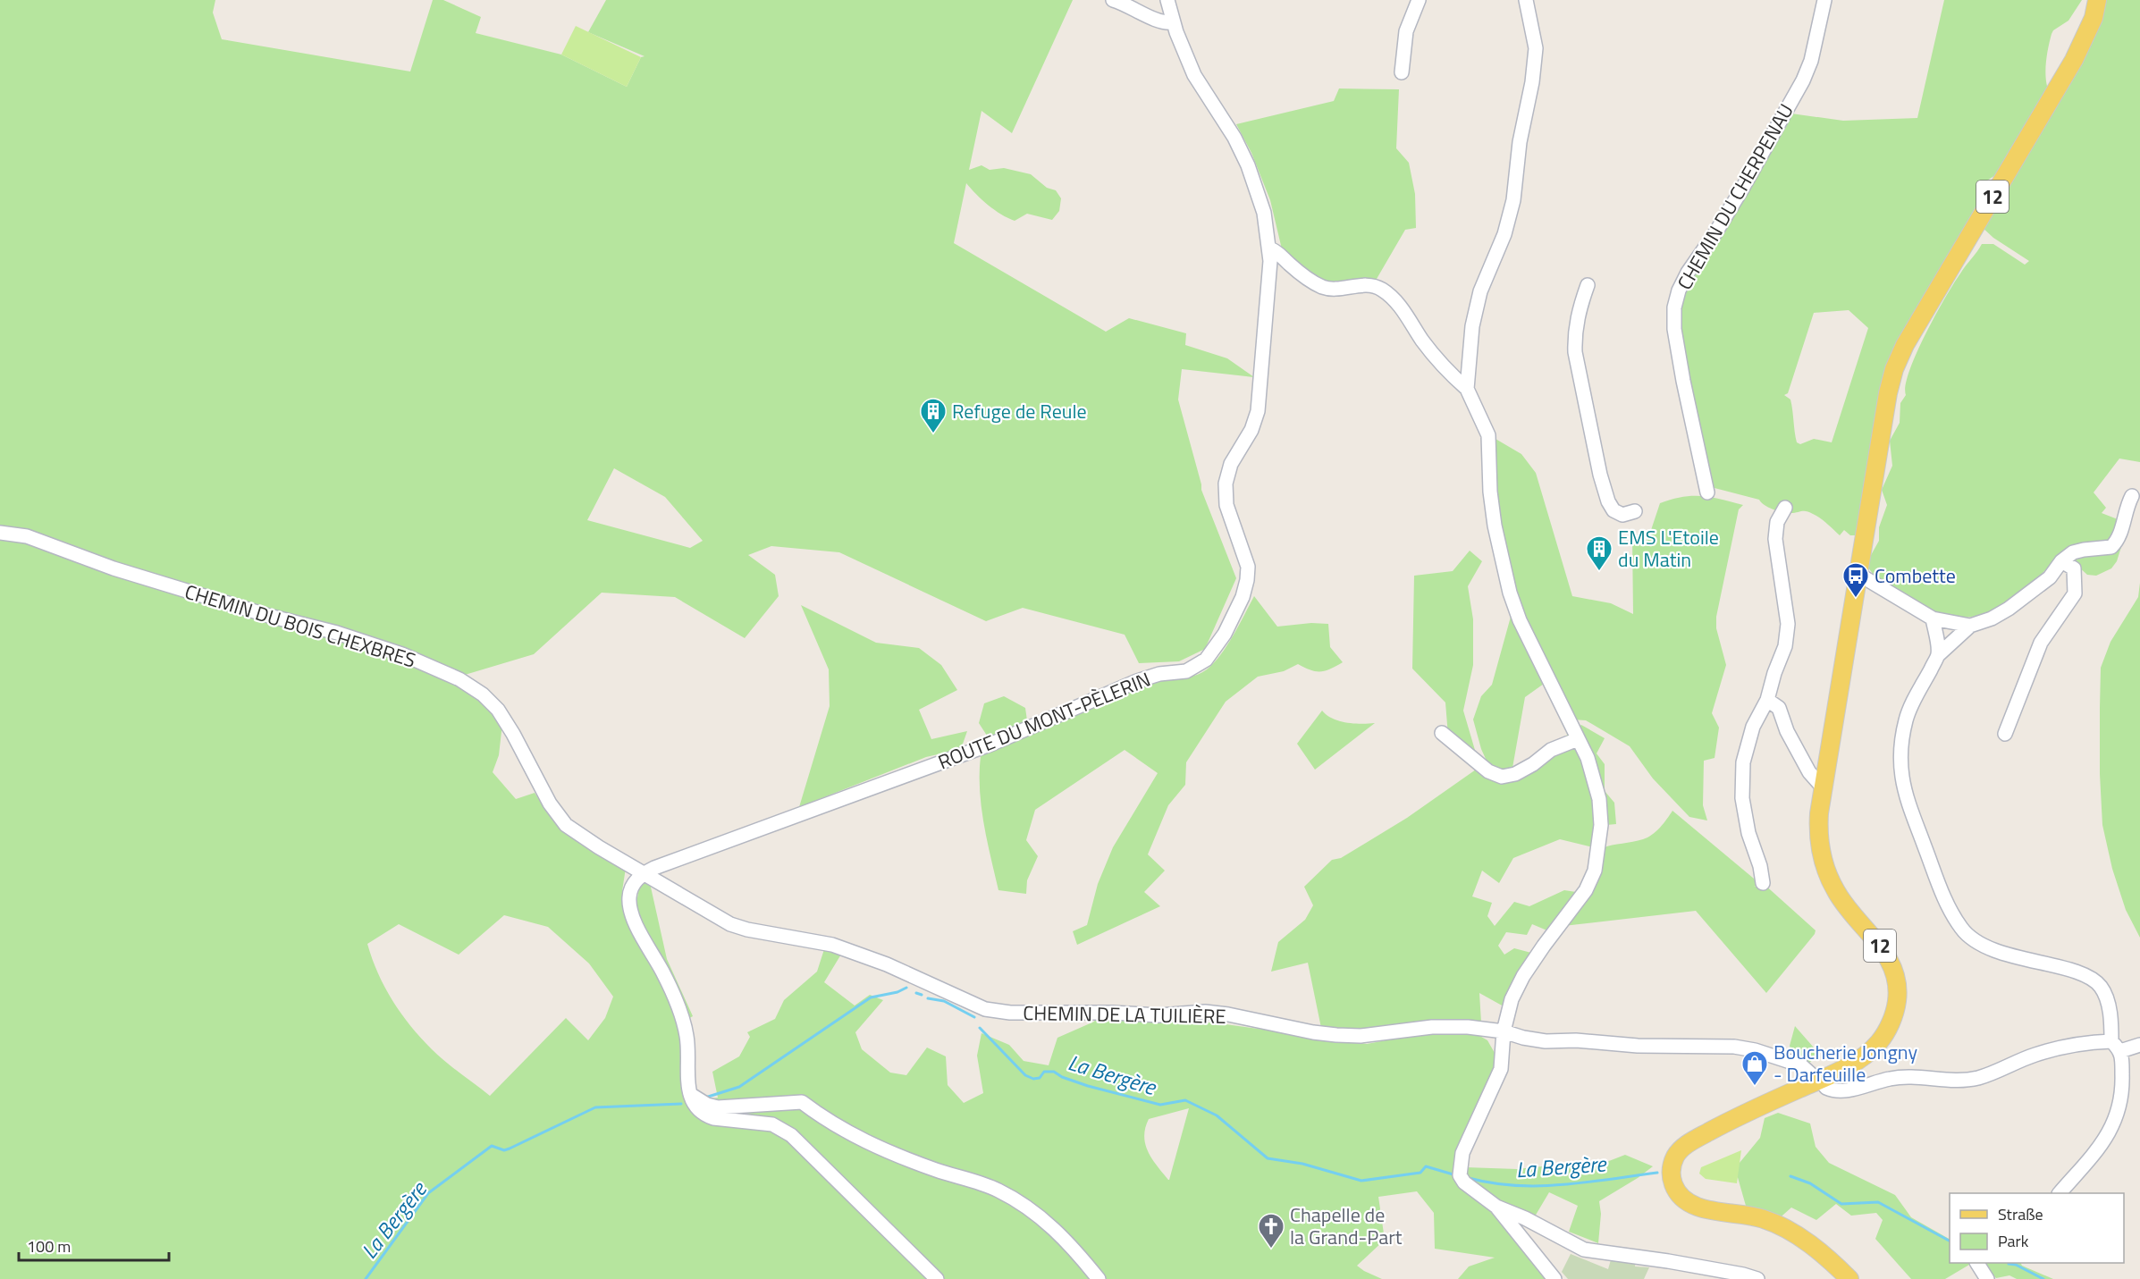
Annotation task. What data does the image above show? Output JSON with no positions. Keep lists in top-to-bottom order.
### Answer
{
  "streets": {
    "main road": ["12"],
    "street": [
      "CHEMIN DU CHERPENAU",
      "CHEMIN DU BOIS CHEXBRES",
      "ROUTE DU MONT-PÈLERIN",
      "CHEMIN DE LA TUILIÈRE"
    ]
  },
  "crossings": [
    ["12", "CHEMIN DE LA TUILIÈRE"],
    ["CHEMIN DU BOIS CHEXBRES", "ROUTE DU MONT-PÈLERIN"],
    ["CHEMIN DU BOIS CHEXBRES", "CHEMIN DE LA TUILIÈRE"],
    ["ROUTE DU MONT-PÈLERIN", "CHEMIN DE LA TUILIÈRE"]
  ],
  "water": ["La Bergère"],
  "places": {
    "building": ["Refuge de Reule", "EMS L'Etoile du Matin"],
    "bus stop": ["Combette"],
    "shop": ["Boucherie Jongny - Darfeuille"],
    "church": ["Chapelle de la Grand-Part"]
  },
  "legend": ["Straße", "Park"],
  "scale_bar": "100 m"
}
